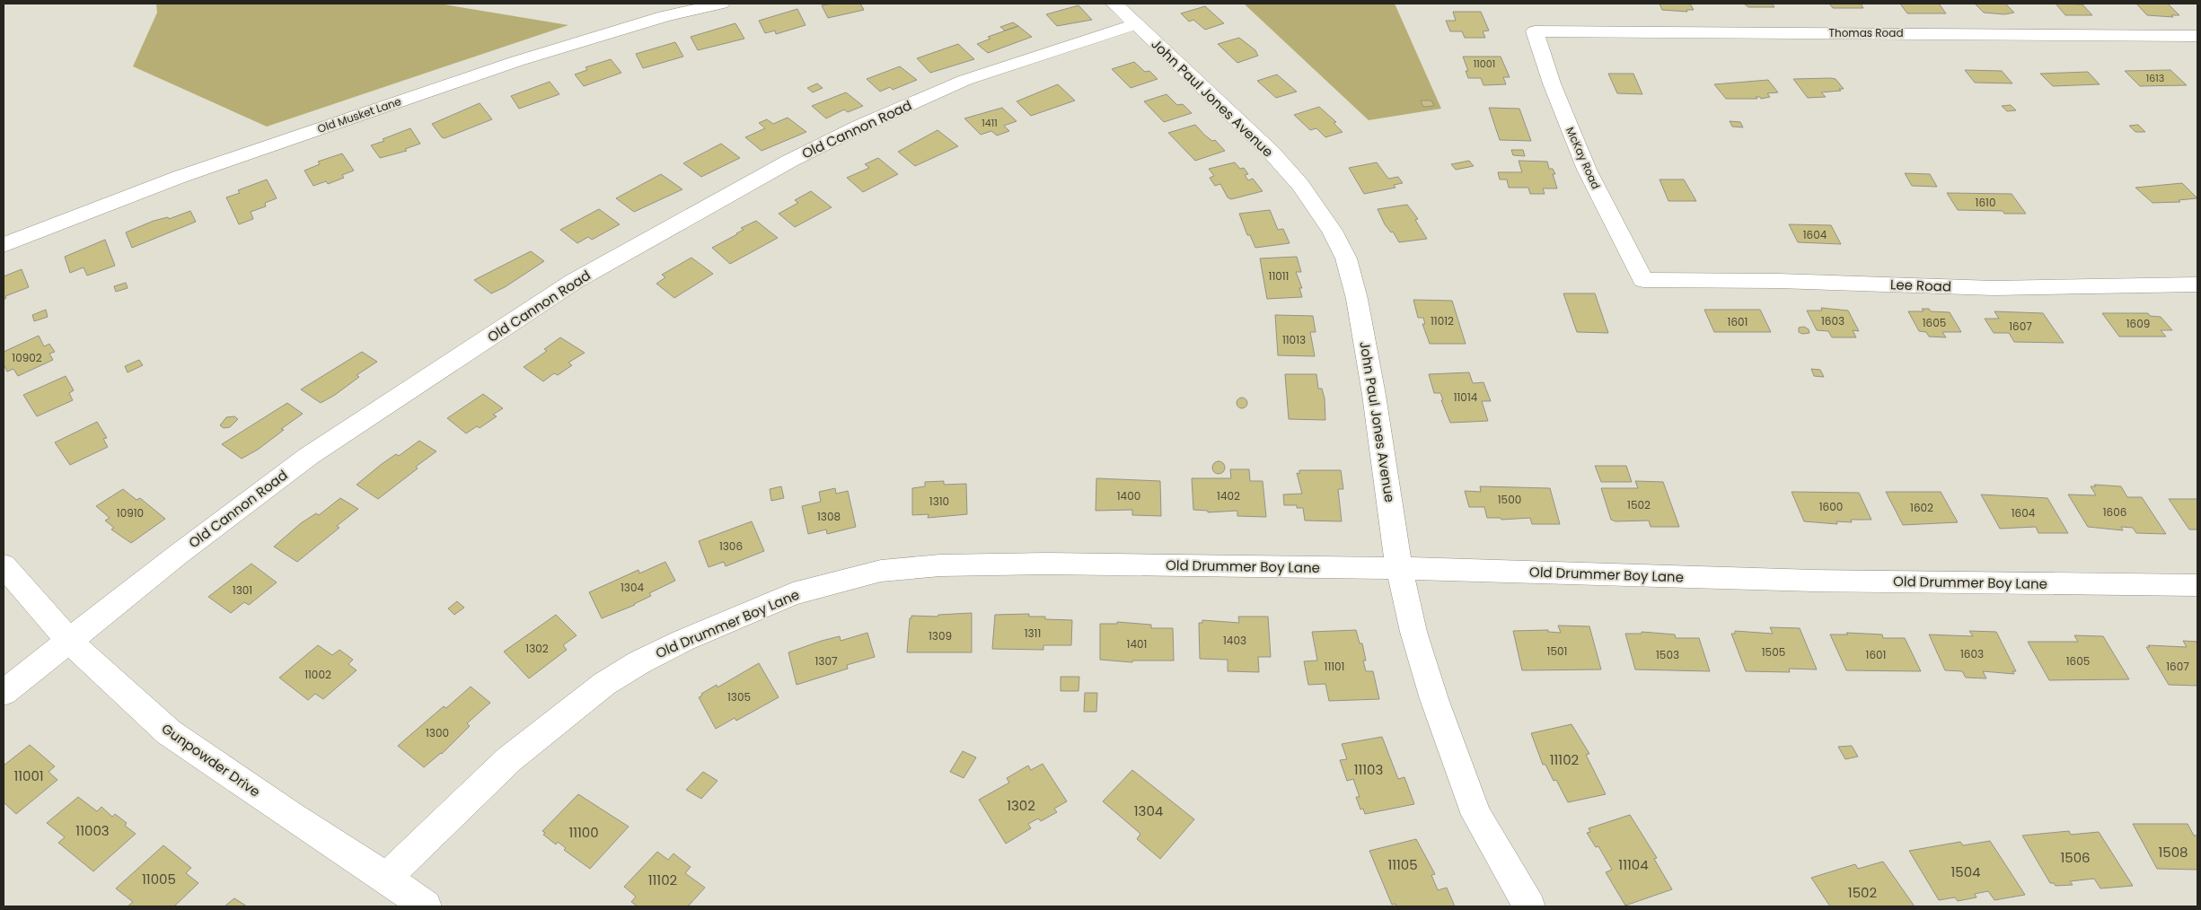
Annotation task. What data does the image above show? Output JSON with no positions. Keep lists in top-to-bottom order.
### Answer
{
  "streets": {
    "street": [
      "Thomas Road",
      "John Paul Jones Avenue",
      "Old Musket Lane",
      "Old Cannon Road",
      "McKay Road",
      "Lee Road",
      "Old Drummer Boy Lane",
      "Gunpowder Drive"
    ]
  },
  "crossings": [
    ["Thomas Road", "McKay Road"],
    ["John Paul Jones Avenue", "Old Cannon Road"],
    ["John Paul Jones Avenue", "Old Drummer Boy Lane"],
    ["Old Cannon Road", "Gunpowder Drive"],
    ["McKay Road", "Lee Road"],
    ["Old Drummer Boy Lane", "Gunpowder Drive"]
  ],
  "house_numbers": [
    "11001",
    "1613",
    "1411",
    "1610",
    "1604",
    "11011",
    "11012",
    "1603",
    "1601",
    "1605",
    "1609",
    "1607",
    "11013",
    "10902",
    "11014",
    "1400",
    "1402",
    "1500",
    "1310",
    "1502",
    "1600",
    "1602",
    "1606",
    "10910",
    "1604",
    "1308",
    "1306",
    "1304",
    "1301",
    "1311",
    "1309",
    "1403",
    "1401",
    "1302",
    "1501",
    "1505",
    "1603",
    "1503",
    "1601",
    "1307",
    "1605",
    "11101",
    "1607",
    "11002",
    "1305",
    "1300",
    "11102",
    "11103",
    "11001",
    "1302",
    "1304",
    "11003",
    "11100",
    "1508",
    "1506",
    "11105",
    "11104",
    "1504",
    "11005",
    "11102",
    "1502"
  ]
}
